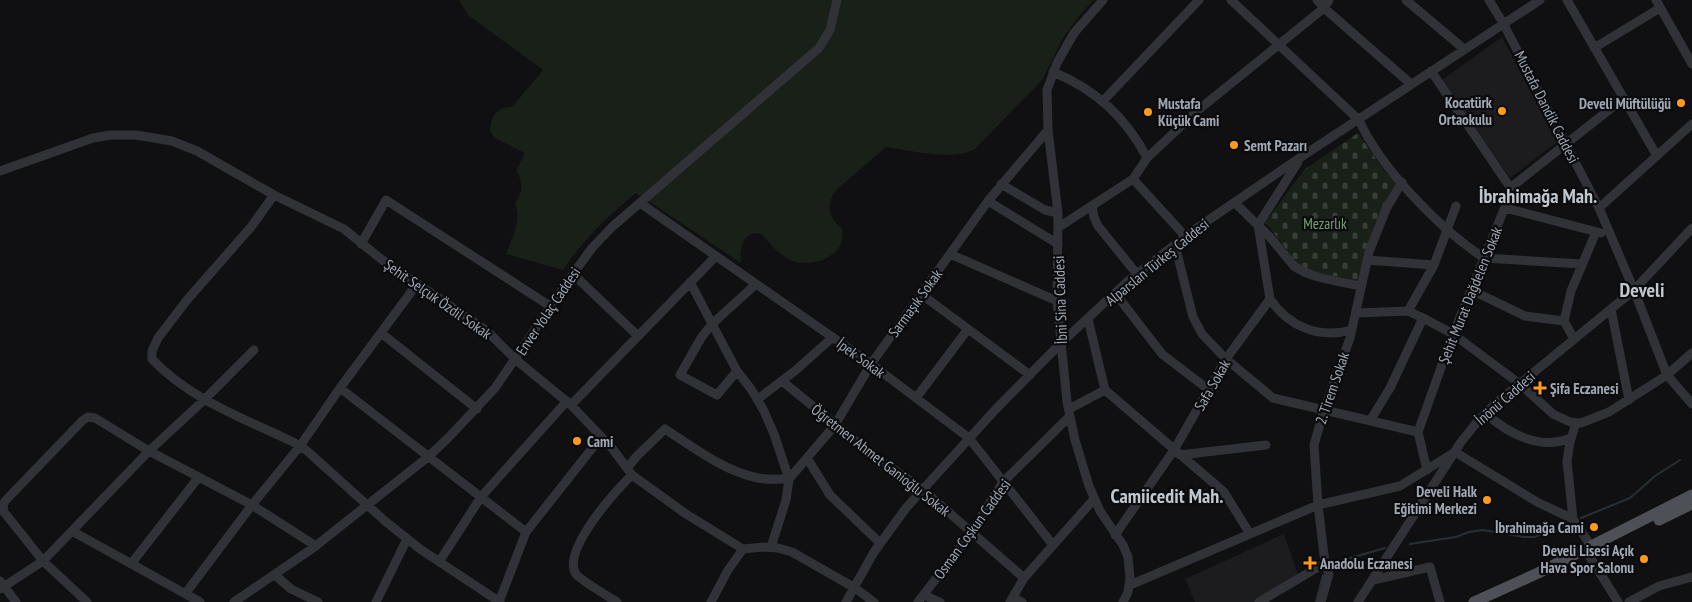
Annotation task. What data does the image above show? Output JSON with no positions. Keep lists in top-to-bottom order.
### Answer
{
  "streets": {
    "street": [
      "Mustafa Dandik Caddesi",
      "Alparslan Türkeş Caddesi",
      "Şehit Murat Dağdelen Sokak",
      "Şehit Selçuk Özdil Sokak",
      "İbni Sina Caddesi",
      "Sarmaşık Sokak",
      "Enver Yolaç Caddesi",
      "İpek Sokak",
      "Safa Sokak",
      "2. Tirem Sokak",
      "İnönü Caddesi",
      "Öğretmen Ahmet Ganioğlu Sokak",
      "Osman Coşkun Caddesi"
    ]
  },
  "crossings": [
    ["Mustafa Dandik Caddesi", "Alparslan Türkeş Caddesi"],
    ["Mustafa Dandik Caddesi", "Şehit Murat Dağdelen Sokak"],
    ["Mustafa Dandik Caddesi", "İnönü Caddesi"],
    ["Alparslan Türkeş Caddesi", "İbni Sina Caddesi"],
    ["Alparslan Türkeş Caddesi", "İpek Sokak"],
    ["Alparslan Türkeş Caddesi", "Öğretmen Ahmet Ganioğlu Sokak"],
    ["Şehit Selçuk Özdil Sokak", "Enver Yolaç Caddesi"],
    ["İbni Sina Caddesi", "Sarmaşık Sokak"],
    ["İbni Sina Caddesi", "Safa Sokak"],
    ["İbni Sina Caddesi", "Osman Coşkun Caddesi"],
    ["Sarmaşık Sokak", "İpek Sokak"],
    ["Sarmaşık Sokak", "Öğretmen Ahmet Ganioğlu Sokak"],
    ["Enver Yolaç Caddesi", "İpek Sokak"],
    ["İpek Sokak", "Osman Coşkun Caddesi"],
    ["Öğretmen Ahmet Ganioğlu Sokak", "Osman Coşkun Caddesi"]
  ],
  "districts": ["İbrahimağa Mah.", "Develi", "Camiicedit Mah."],
  "parks": ["Mezarlık"],
  "places": {
    "other": [
      "Develi Müftülüğü",
      "Kocatürk Ortaokulu",
      "Mustafa Küçük Cami",
      "Semt Pazarı",
      "Cami",
      "Develi Halk Eğitimi Merkezi",
      "İbrahimağa Cami",
      "Develi Lisesi Açık Hava Spor Salonu"
    ],
    "health": ["Şifa Eczanesi", "Anadolu Eczanesi"]
  }
}
